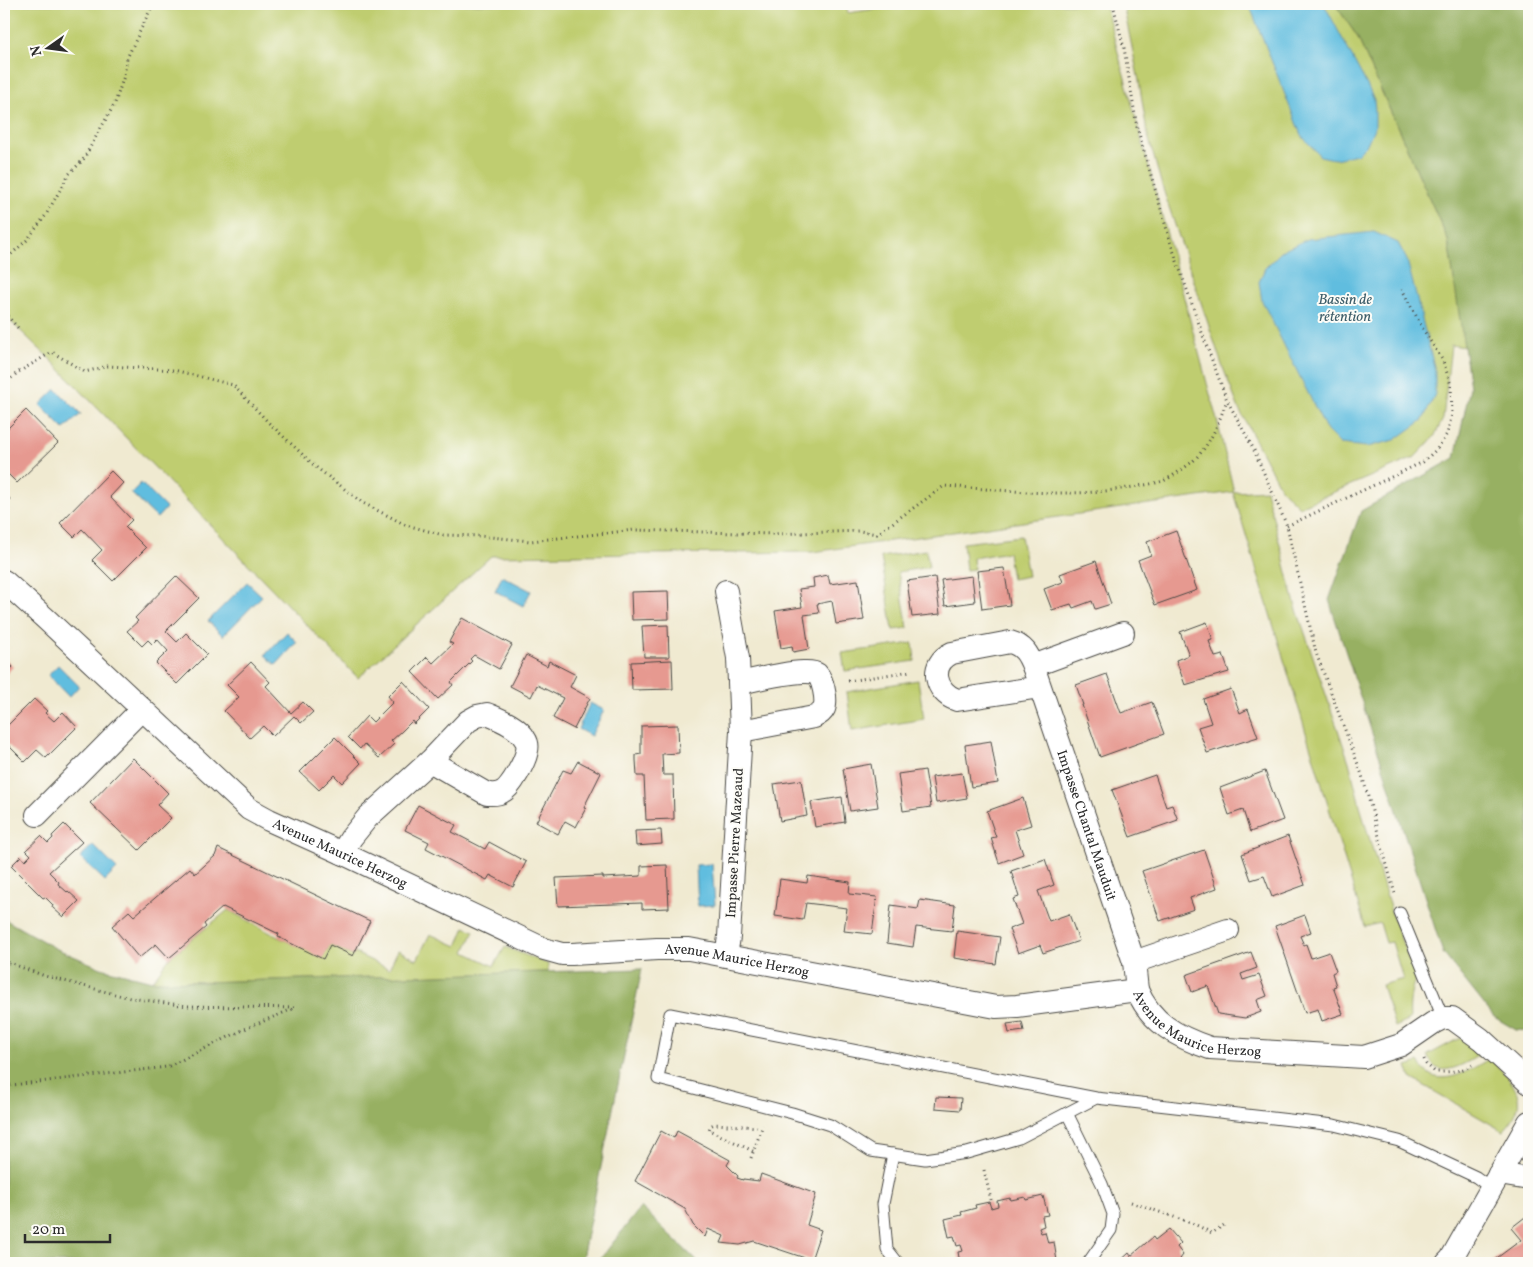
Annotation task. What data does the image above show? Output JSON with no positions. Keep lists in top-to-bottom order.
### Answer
{
  "streets": {
    "street": ["Impasse Chantal Mauduit", "Impasse Pierre Mazeaud", "Avenue Maurice Herzog"]
  },
  "crossings": [
    ["Impasse Chantal Mauduit", "Avenue Maurice Herzog"],
    ["Impasse Pierre Mazeaud", "Avenue Maurice Herzog"]
  ],
  "water": ["Bassin de rétention"],
  "scale_bar": "20 m",
  "north": "left"
}
